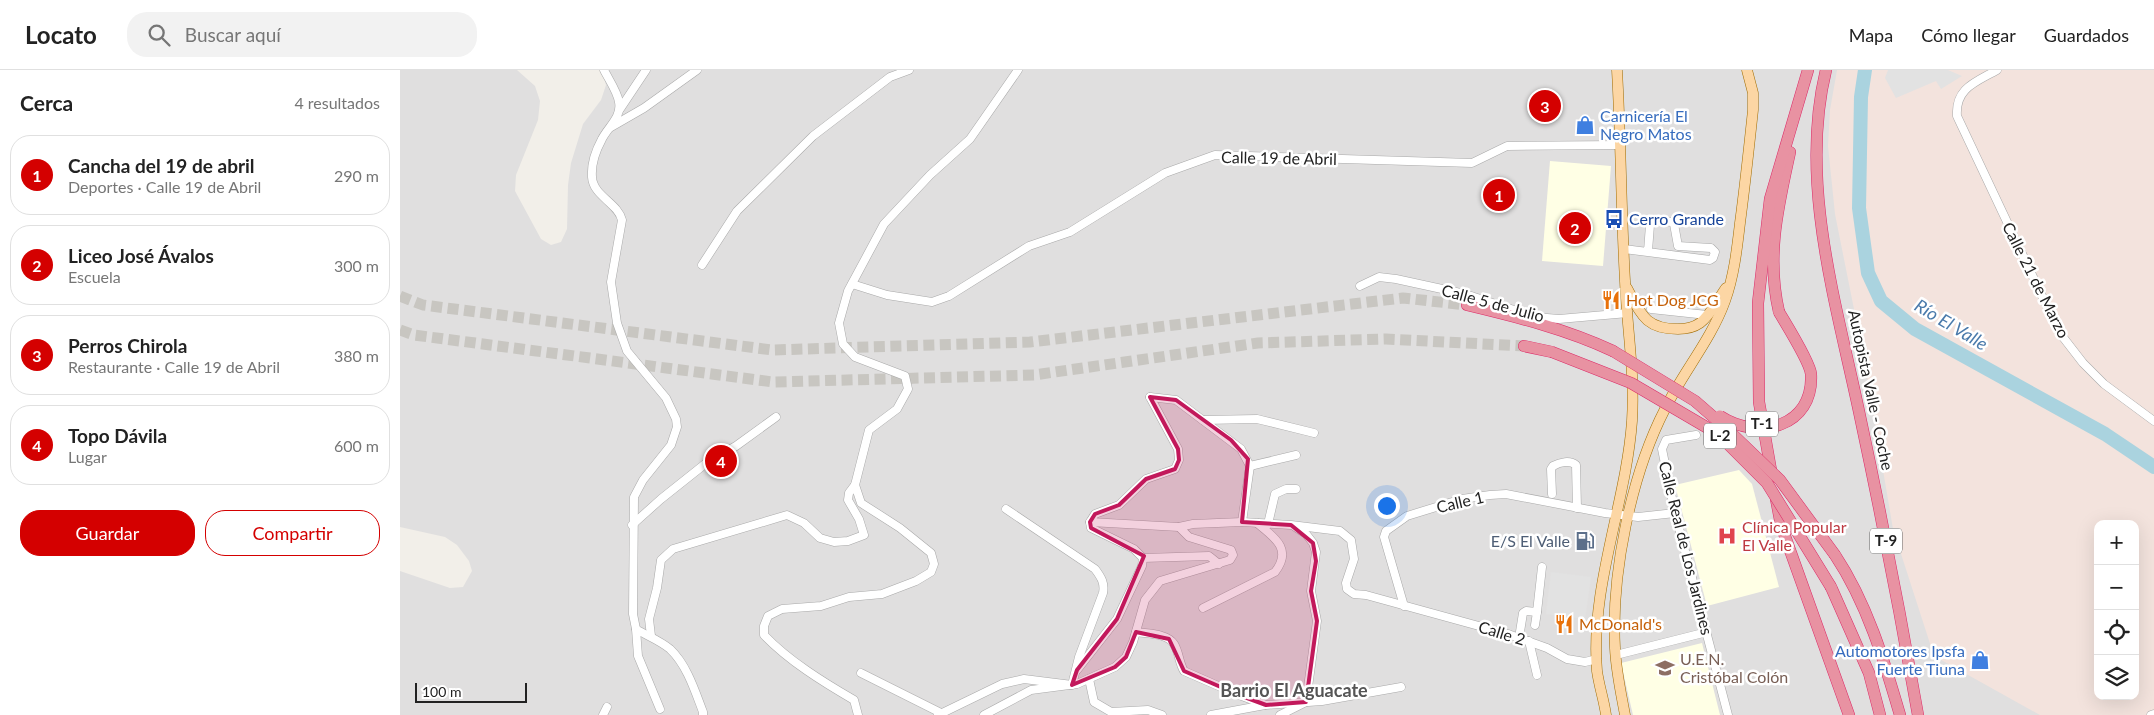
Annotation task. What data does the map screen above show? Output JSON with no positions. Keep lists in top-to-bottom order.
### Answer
{
  "streets": {
    "highway": [
      "Autopista Valle - Coche",
      "T-1",
      "L-2",
      "T-9"
    ],
    "street": [
      "Calle 19 de Abril",
      "Calle 21 de Marzo",
      "Calle 5 de Julio",
      "Calle 1",
      "Calle Real de Los Jardines",
      "Calle 2"
    ]
  },
  "crossings": [
    ["Calle 1", "Calle 2"]
  ],
  "districts": ["Barrio El Aguacate"],
  "water": ["Río El Valle"],
  "places": {
    "shop": ["Carnicería El Negro Matos", "Automotores Ipsfa Fuerte Tiuna"],
    "bus stop": ["Cerro Grande"],
    "restaurant": ["Hot Dog JCG", "McDonald's"],
    "hospital": ["Clínica Popular El Valle"],
    "fuel station": ["E/S El Valle"],
    "school or university": ["U.E.N. Cristóbal Colón"]
  },
  "scale_bar": "100 m",
  "page": {
    "header": "Locato",
    "search": "Buscar aquí",
    "nav": ["Mapa", "Cómo llegar", "Guardados"],
    "heading": ["Cerca", "4 resultados"],
    "pins": [
      "3",
      "1",
      "2",
      "4"
    ],
    "list": [
      {
        "mark": "1",
        "name": "Cancha del 19 de abril",
        "note": "Deportes · Calle 19 de Abril",
        "value": "290 m"
      },
      {
        "mark": "2",
        "name": "Liceo José Ávalos",
        "note": "Escuela",
        "value": "300 m"
      },
      {
        "mark": "3",
        "name": "Perros Chirola",
        "note": "Restaurante · Calle 19 de Abril",
        "value": "380 m"
      },
      {
        "mark": "4",
        "name": "Topo Dávila",
        "note": "Lugar",
        "value": "600 m"
      }
    ],
    "buttons": ["Guardar", "Compartir"],
    "map_buttons": ["+", "−"],
    "scale": "100 m"
  }
}
